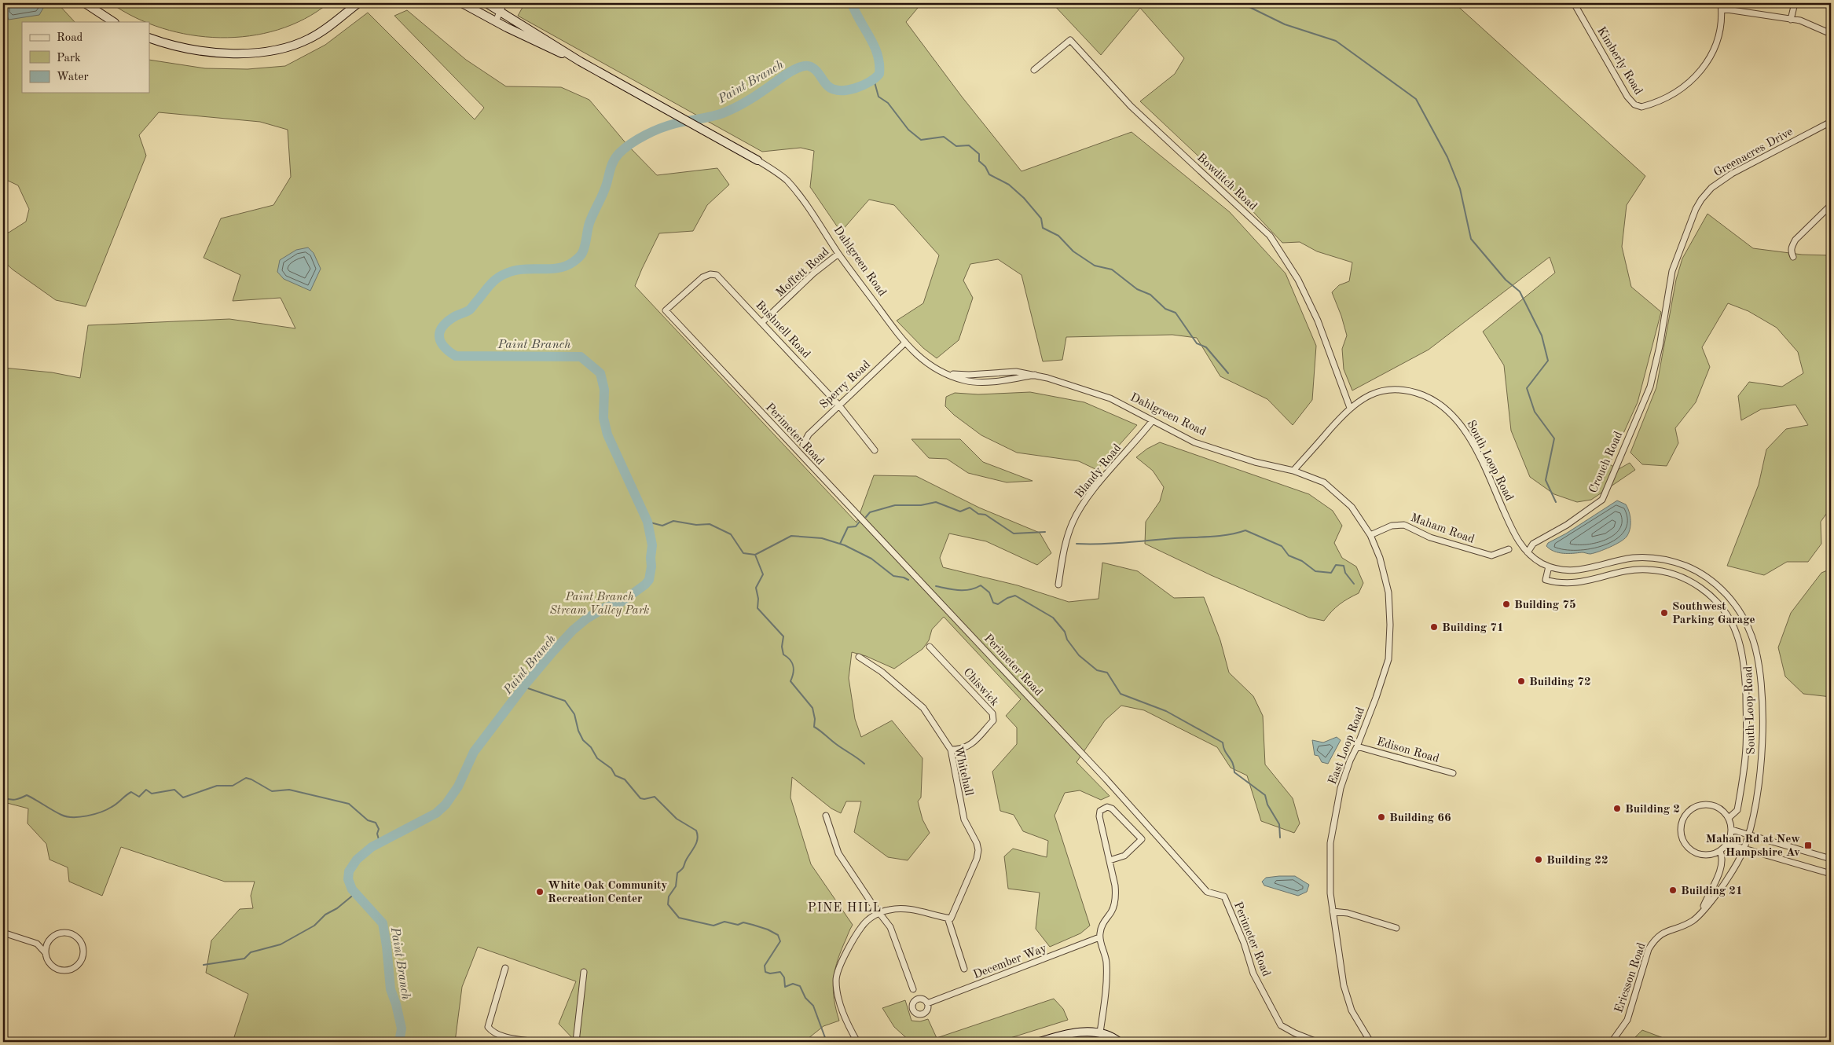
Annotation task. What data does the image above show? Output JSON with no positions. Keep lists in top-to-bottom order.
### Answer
{
  "streets": {
    "street": [
      "Kimberly Road",
      "Greenacres Drive",
      "Bowditch Road",
      "Dahlgreen Road",
      "Moffett Road",
      "Bushnell Road",
      "Sperry Road",
      "Perimeter Road",
      "South Loop Road",
      "Crouch Road",
      "Blandy Road",
      "Maham Road",
      "Chiswick",
      "East Loop Road",
      "Edison Road",
      "Whitehall",
      "December Way",
      "Ericsson Road"
    ]
  },
  "crossings": [
    ["Greenacres Drive", "Crouch Road"],
    ["Bowditch Road", "South Loop Road"],
    ["Dahlgreen Road", "Moffett Road"],
    ["Dahlgreen Road", "Sperry Road"],
    ["Dahlgreen Road", "Blandy Road"],
    ["Dahlgreen Road", "East Loop Road"],
    ["Moffett Road", "Bushnell Road"],
    ["Bushnell Road", "Sperry Road"],
    ["Bushnell Road", "Perimeter Road"],
    ["South Loop Road", "Crouch Road"],
    ["South Loop Road", "Ericsson Road"],
    ["Maham Road", "East Loop Road"],
    ["Chiswick", "Whitehall"],
    ["East Loop Road", "Edison Road"]
  ],
  "districts": ["PINE HILL"],
  "water": ["Paint Branch"],
  "parks": ["Paint Branch Stream Valley Park"],
  "places": {
    "other": [
      "Building 75",
      "Southwest Parking Garage",
      "Building 71",
      "Building 72",
      "Building 2",
      "Building 66",
      "Building 22",
      "Building 21",
      "White Oak Community Recreation Center"
    ],
    "transit": ["Mahan Rd at New Hampshire Av"]
  },
  "legend": ["Road", "Park", "Water"]
}
